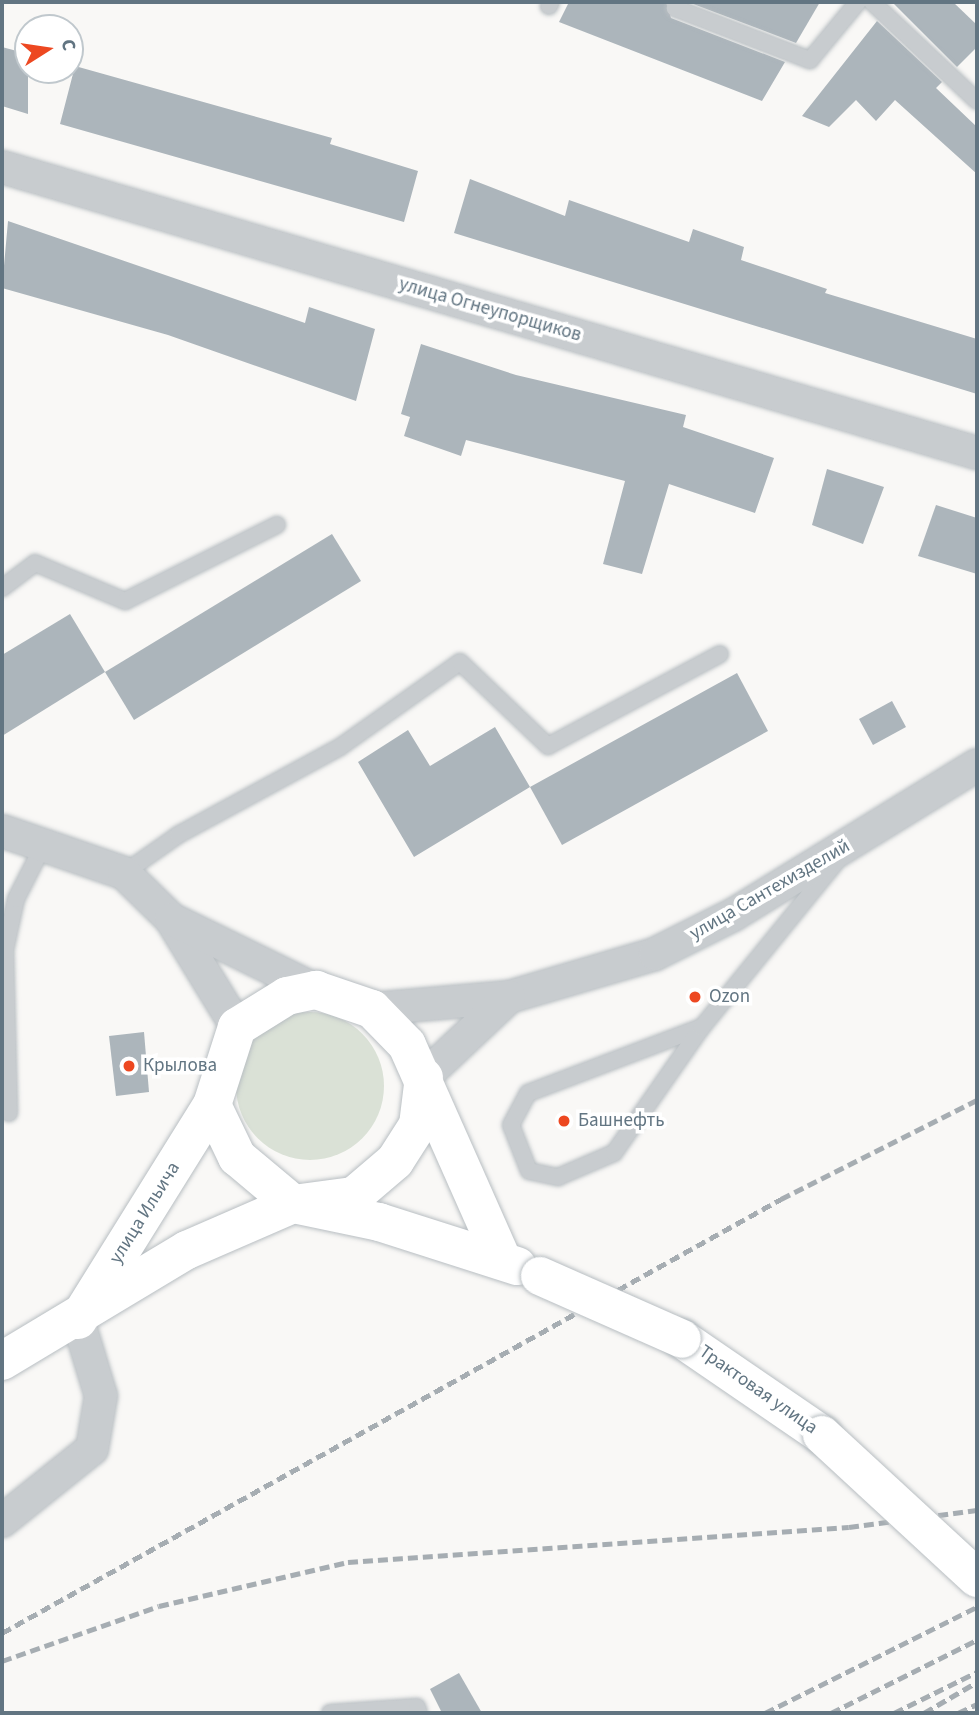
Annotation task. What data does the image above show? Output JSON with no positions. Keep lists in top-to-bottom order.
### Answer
{
  "streets": {
    "street": [
      "улица Огнеупорщиков",
      "улица Сантехизделий",
      "улица Ильича",
      "Трактовая улица"
    ]
  },
  "crossings": [
    ["улица Сантехизделий", "улица Ильича"],
    ["улица Сантехизделий", "Трактовая улица"],
    ["улица Ильича", "Трактовая улица"]
  ],
  "places": ["Ozon", "Крылова", "Башнефть"],
  "north": "right"
}
